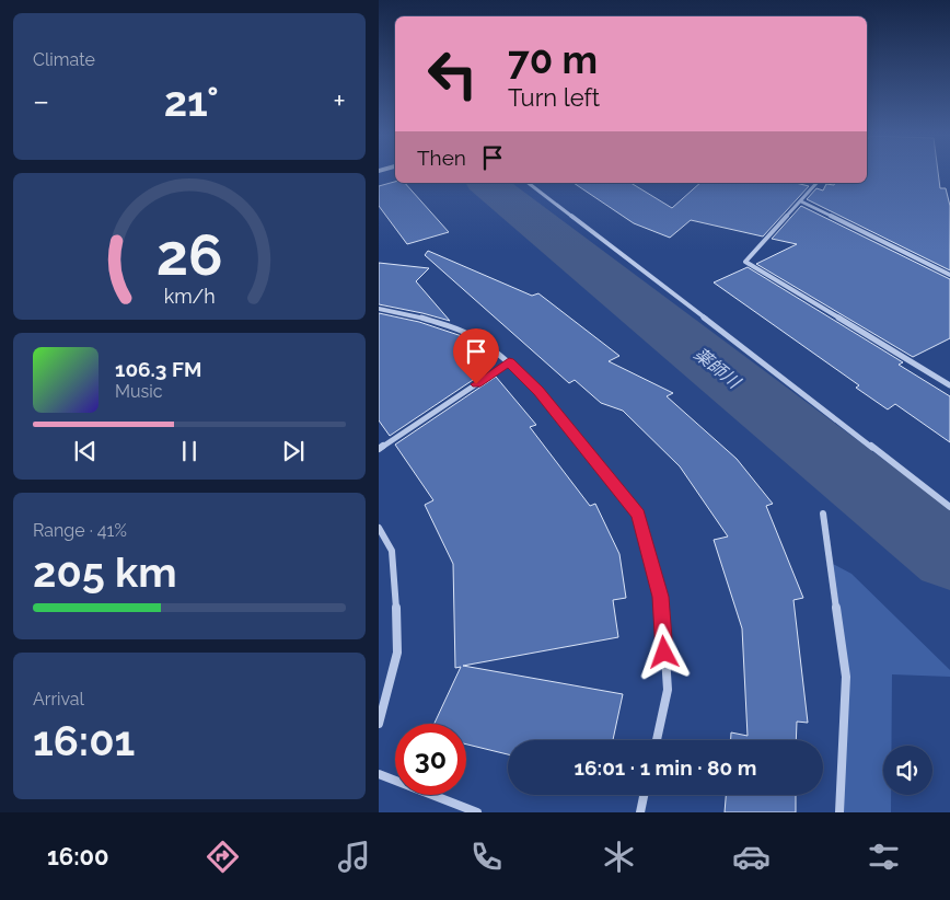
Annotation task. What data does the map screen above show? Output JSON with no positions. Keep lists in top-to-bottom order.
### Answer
{
  "water": ["薬師川"],
  "page": {
    "tile": [
      "Climate",
      ["Range · 41%", "205 km"],
      ["Arrival", "16:01"]
    ],
    "turn": ["70 m", "Turn left"],
    "heat": ["−", "21°", "+"],
    "then": "Then",
    "song": ["106.3 FM", "Music"],
    "limit": "30",
    "trip": "16:01 · 1 min · 80 m",
    "tabs": "16:00",
    "gauge": ["26", "km/h"]
  }
}
